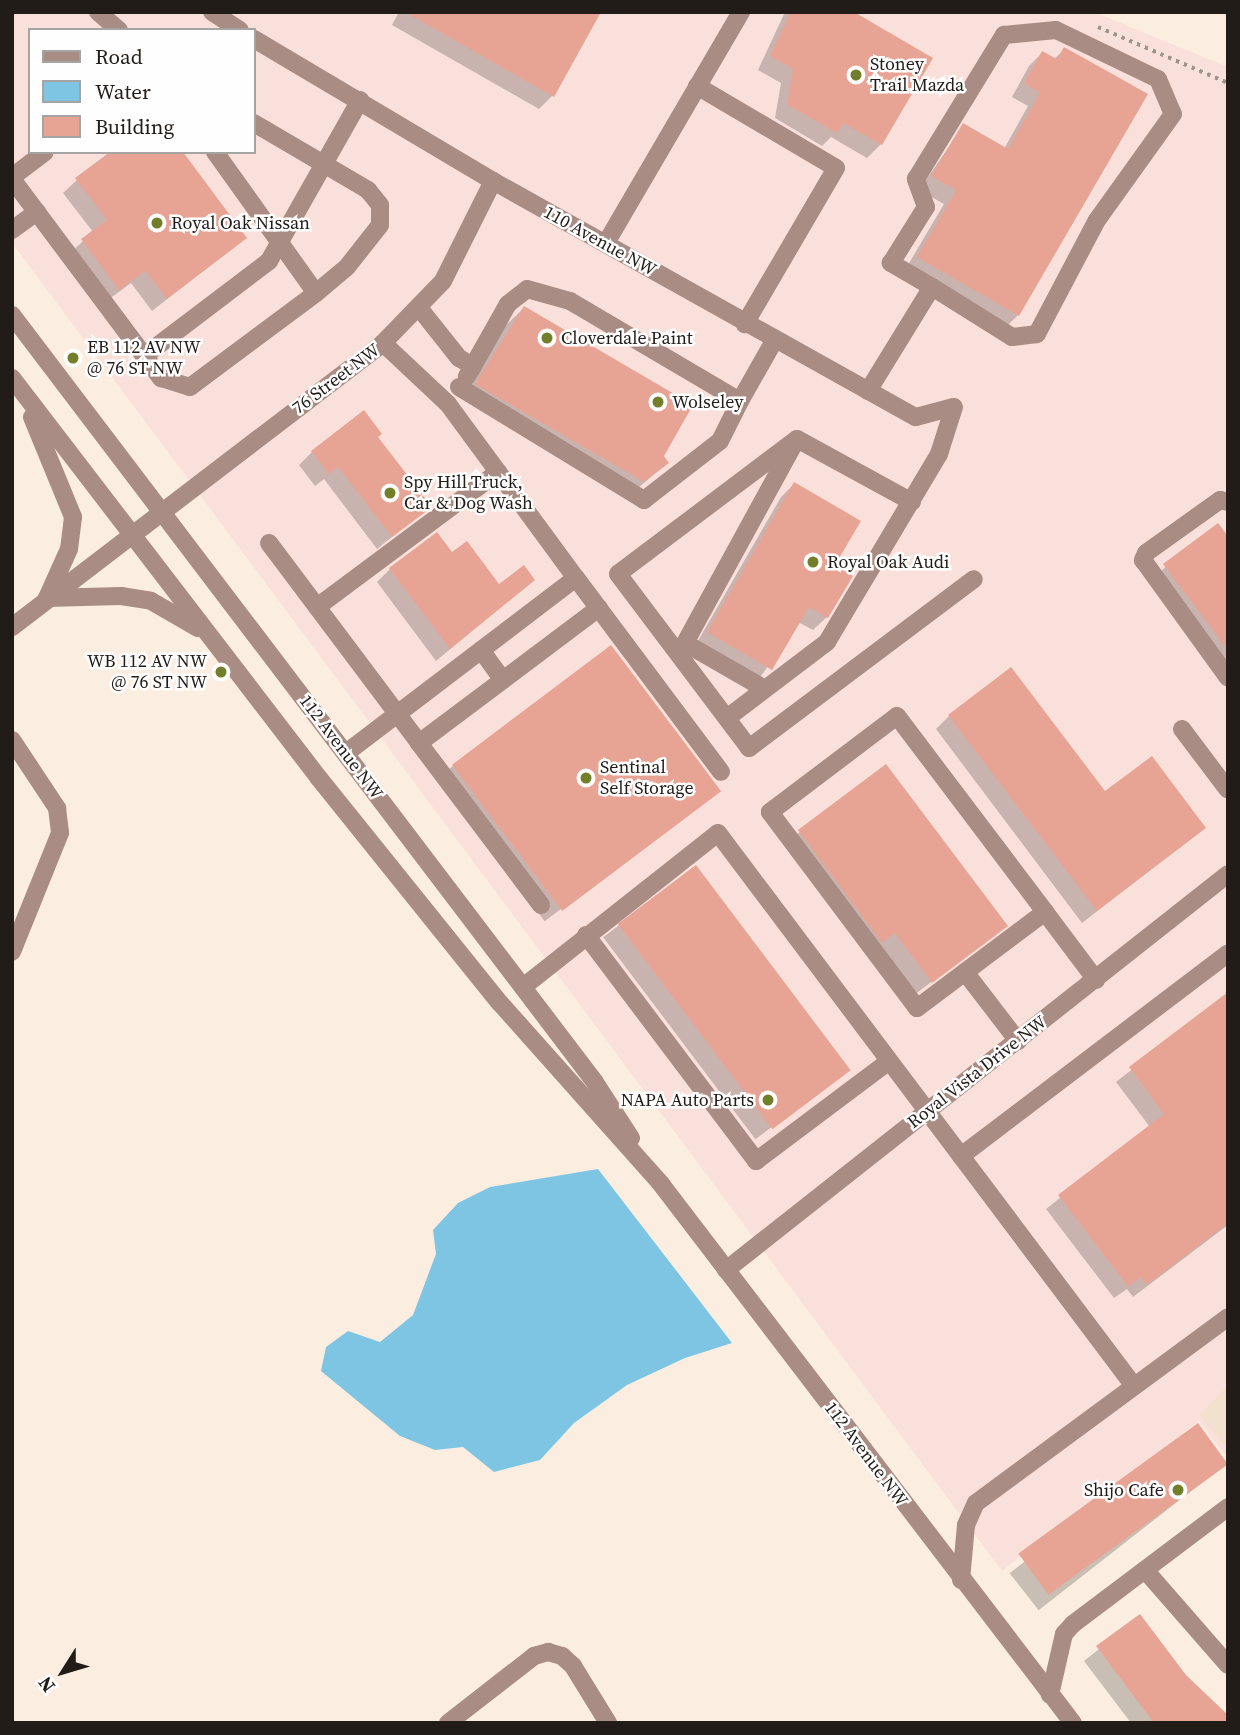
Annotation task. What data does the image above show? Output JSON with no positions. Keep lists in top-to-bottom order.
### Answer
{
  "streets": {
    "street": [
      "110 Avenue NW",
      "76 Street NW",
      "112 Avenue NW",
      "Royal Vista Drive NW"
    ]
  },
  "crossings": [
    ["110 Avenue NW", "76 Street NW"],
    ["76 Street NW", "112 Avenue NW"],
    ["112 Avenue NW", "Royal Vista Drive NW"]
  ],
  "places": [
    "Stoney Trail Mazda",
    "Royal Oak Nissan",
    "Cloverdale Paint",
    "EB 112 AV NW @ 76 ST NW",
    "Wolseley",
    "Spy Hill Truck, Car & Dog Wash",
    "Royal Oak Audi",
    "WB 112 AV NW @ 76 ST NW",
    "Sentinal Self Storage",
    "NAPA Auto Parts",
    "Shijo Cafe"
  ],
  "legend": ["Road", "Water", "Building"],
  "north": "bottom left"
}
